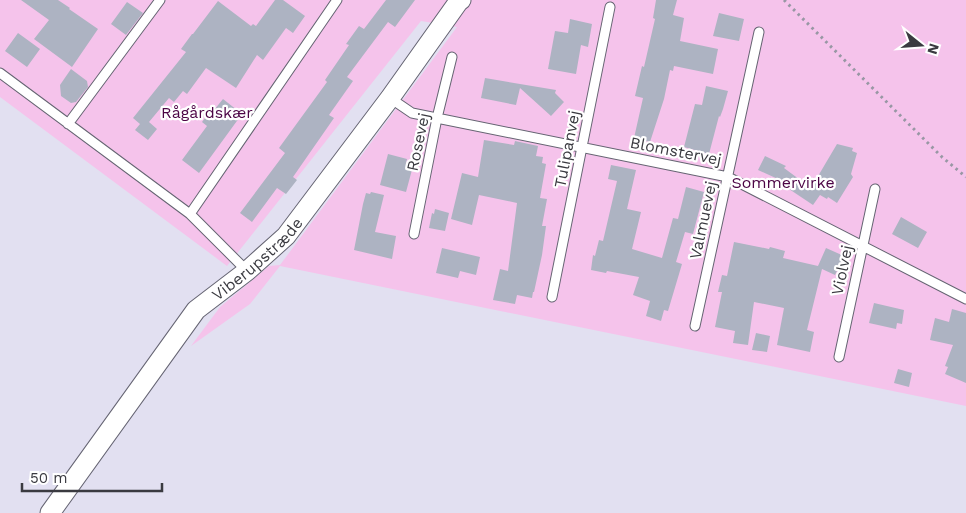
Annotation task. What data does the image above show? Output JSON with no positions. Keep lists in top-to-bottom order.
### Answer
{
  "streets": {
    "street": ["Viberupstræde"],
    "lane": [
      "Rosevej",
      "Tulipanvej",
      "Blomstervej",
      "Valmuevej",
      "Violvej"
    ]
  },
  "crossings": [
    ["Rosevej", "Blomstervej"],
    ["Tulipanvej", "Blomstervej"],
    ["Blomstervej", "Valmuevej"],
    ["Blomstervej", "Viberupstræde"],
    ["Blomstervej", "Violvej"]
  ],
  "parks": ["Rågårdskær", "Sommervirke"],
  "scale_bar": "50 m",
  "north": "right"
}
